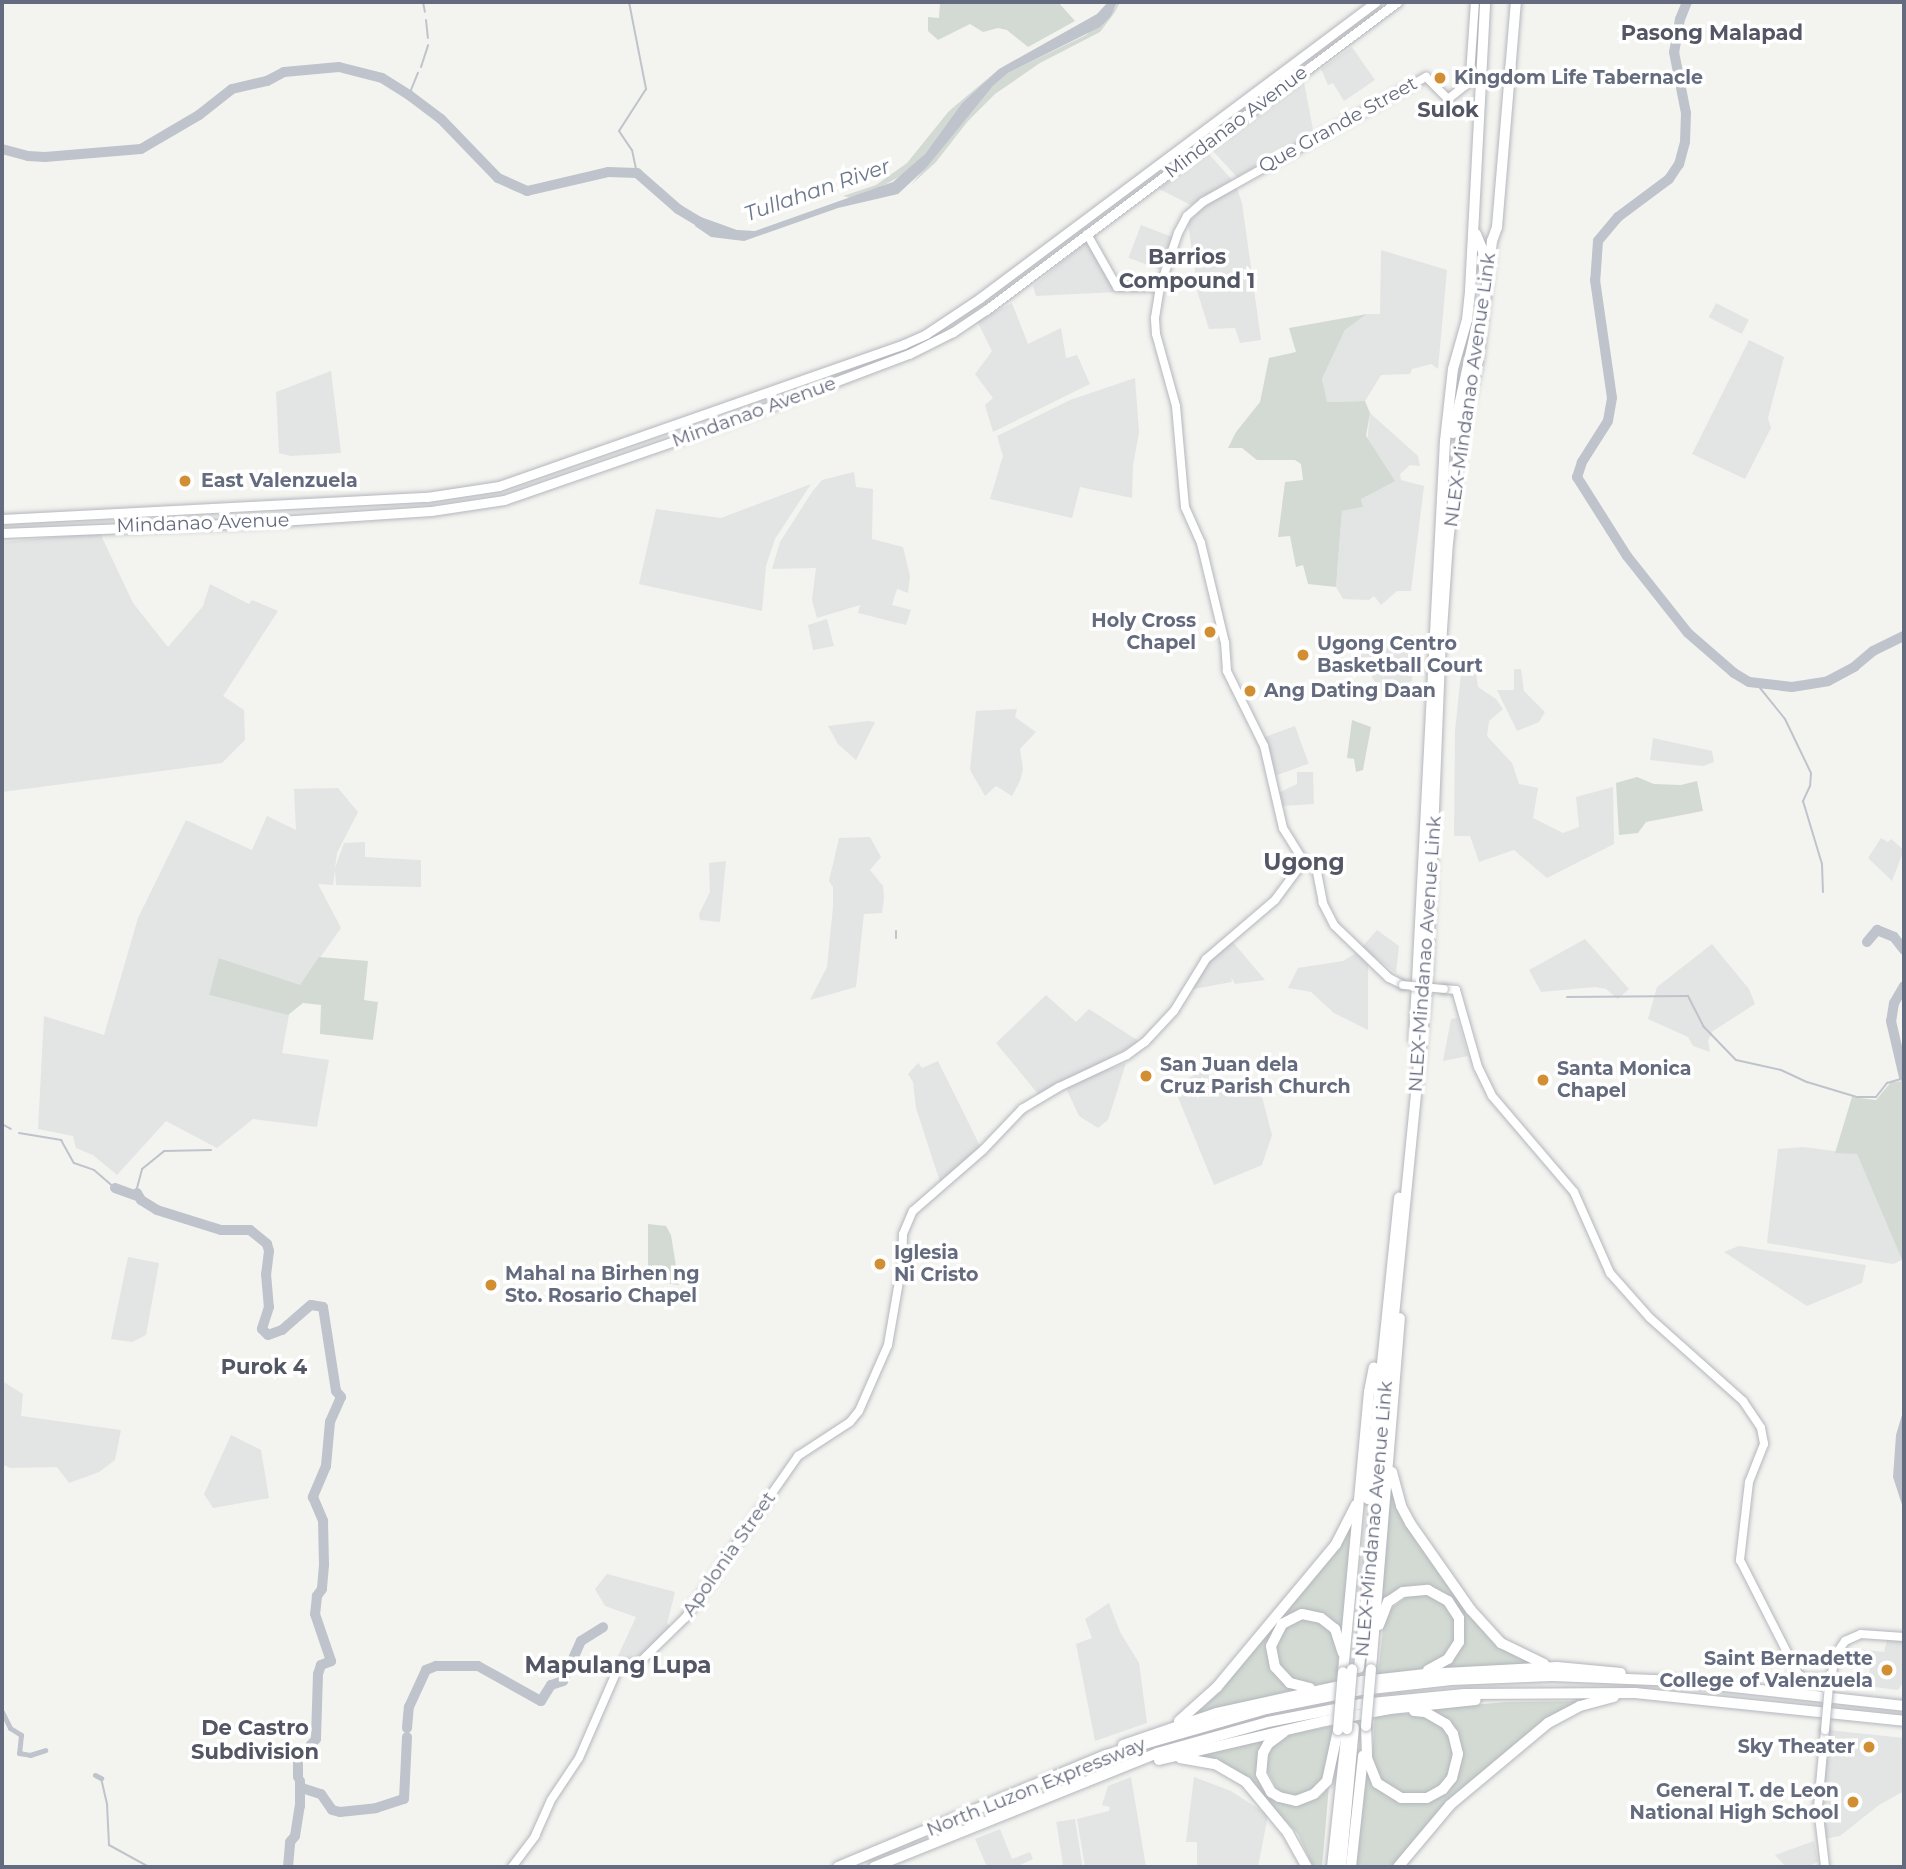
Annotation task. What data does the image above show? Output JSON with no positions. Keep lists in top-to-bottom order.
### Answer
{
  "streets": {
    "highway": ["NLEX-Mindanao Avenue Link", "North Luzon Expressway"],
    "main road": ["Mindanao Avenue", "Que Grande Street", "Apolonia Street"]
  },
  "districts": [
    "Pasong Malapad",
    "Sulok",
    "Barrios Compound 1",
    "Ugong",
    "Purok 4",
    "Mapulang Lupa",
    "De Castro Subdivision"
  ],
  "water": ["Tullahan River"],
  "places": [
    "Kingdom Life Tabernacle",
    "East Valenzuela",
    "Holy Cross Chapel",
    "Ugong Centro Basketball Court",
    "Ang Dating Daan",
    "San Juan dela Cruz Parish Church",
    "Santa Monica Chapel",
    "Iglesia Ni Cristo",
    "Mahal na Birhen ng Sto. Rosario Chapel",
    "Saint Bernadette College of Valenzuela",
    "Sky Theater",
    "General T. de Leon National High School"
  ]
}
